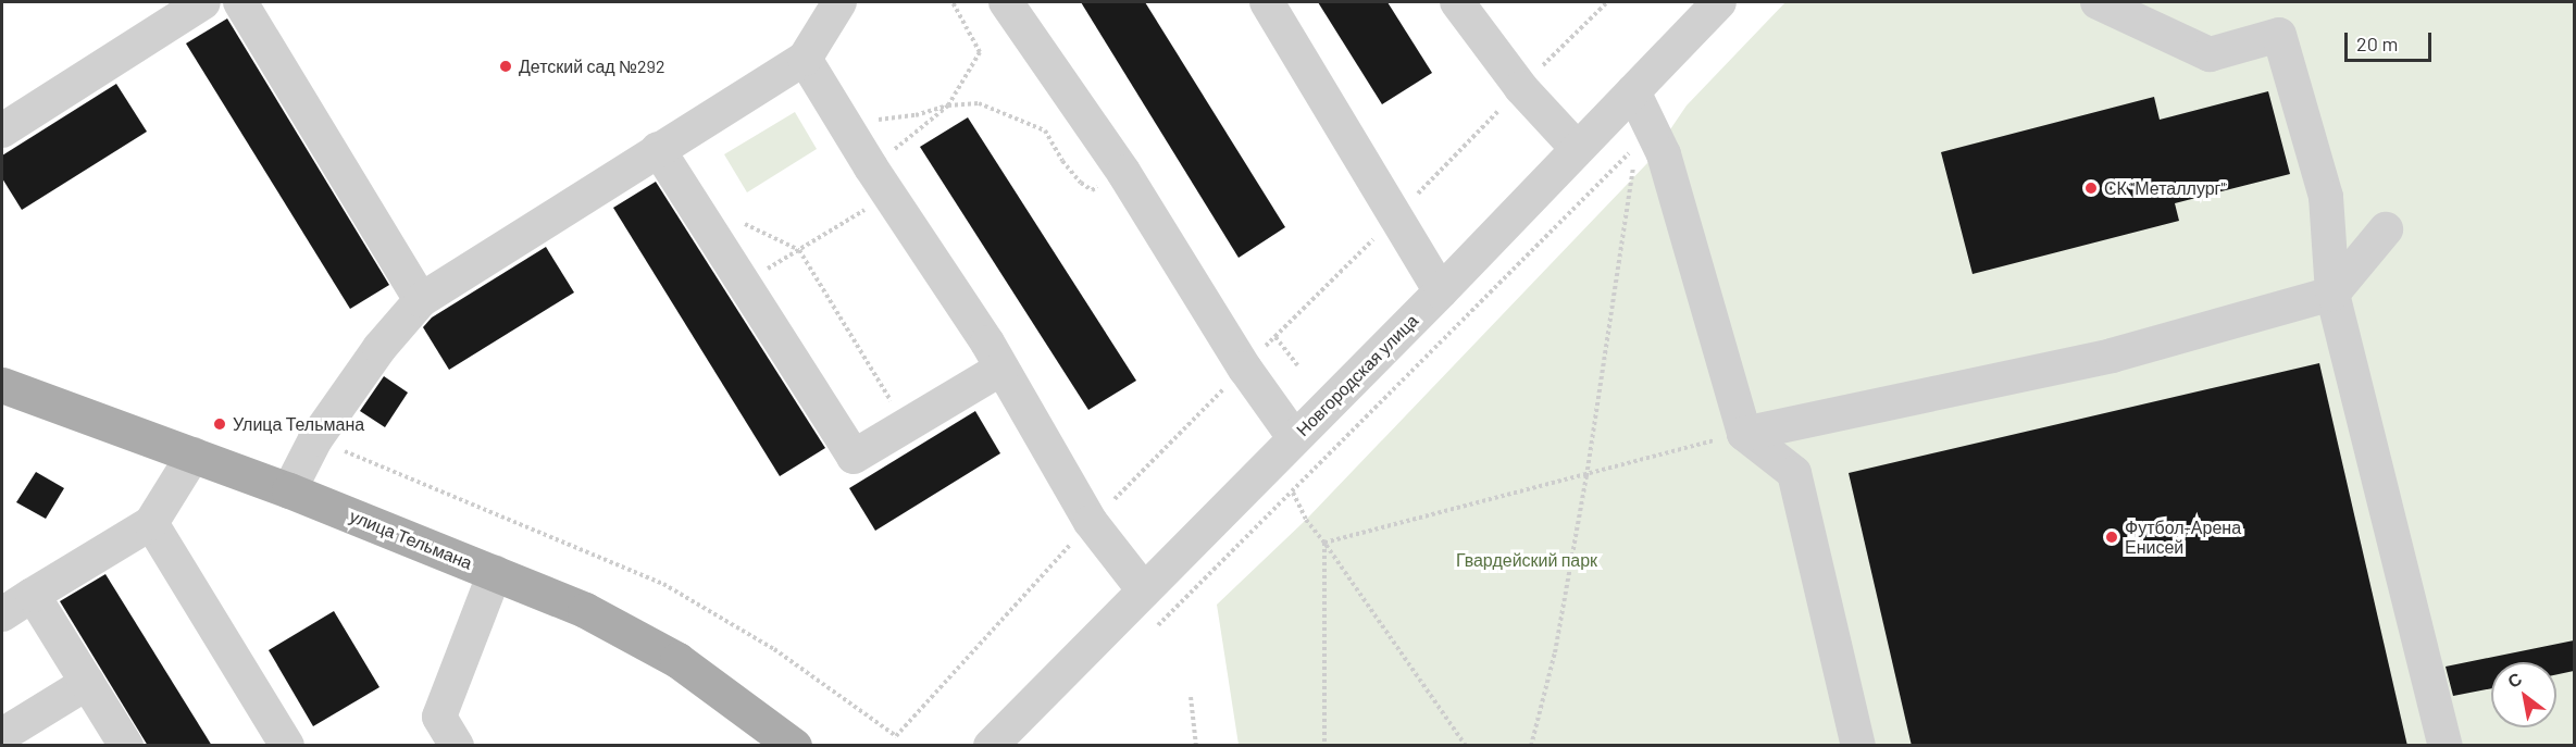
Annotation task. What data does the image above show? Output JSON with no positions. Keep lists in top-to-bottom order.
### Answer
{
  "streets": {
    "main road": ["улица Тельмана"],
    "street": ["Новгородская улица"]
  },
  "parks": ["Гвардейский парк"],
  "places": [
    "Детский сад №292",
    "СК \"Металлург\"",
    "Улица Тельмана",
    "Футбол-Арена Енисей"
  ],
  "scale_bar": "20 m",
  "north": "top left"
}
